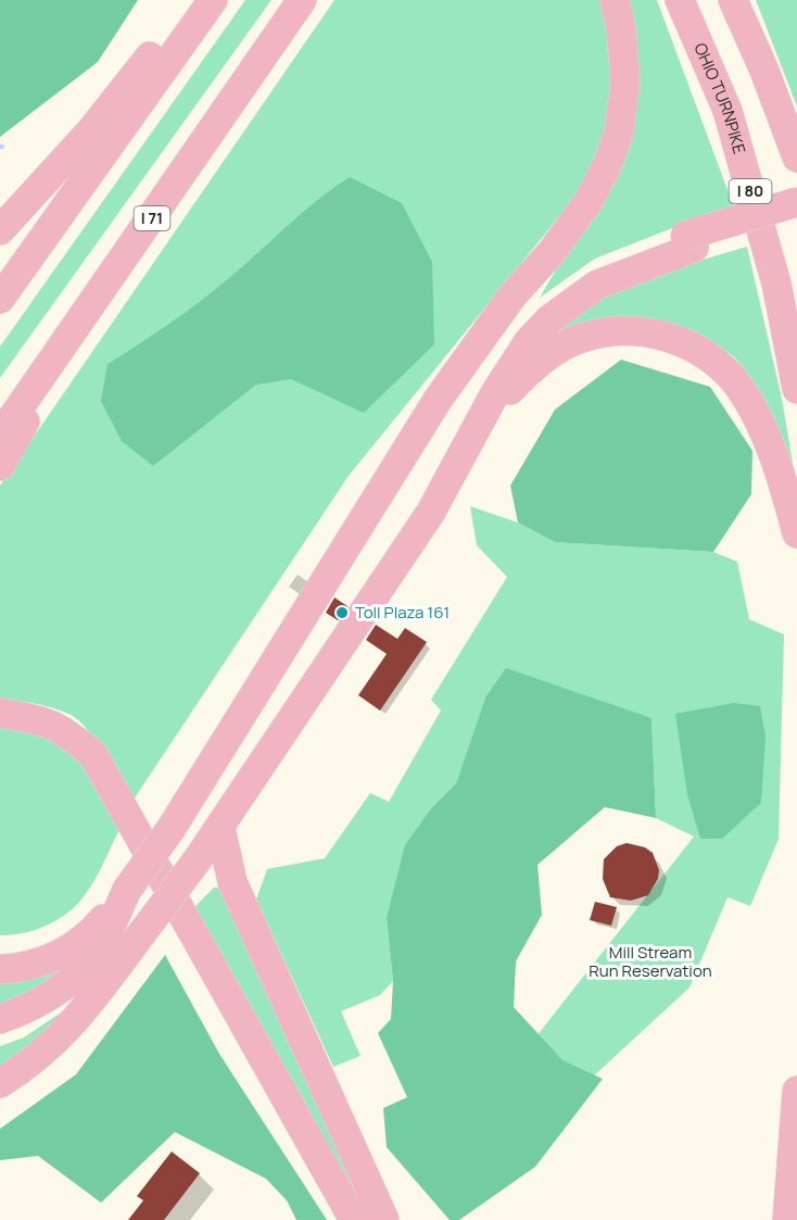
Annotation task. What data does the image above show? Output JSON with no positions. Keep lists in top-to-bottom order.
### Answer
{
  "streets": {
    "highway": ["OHIO TURNPIKE", "I 80", "I 71"]
  },
  "parks": ["Mill Stream Run Reservation"],
  "places": ["Toll Plaza 161"]
}
